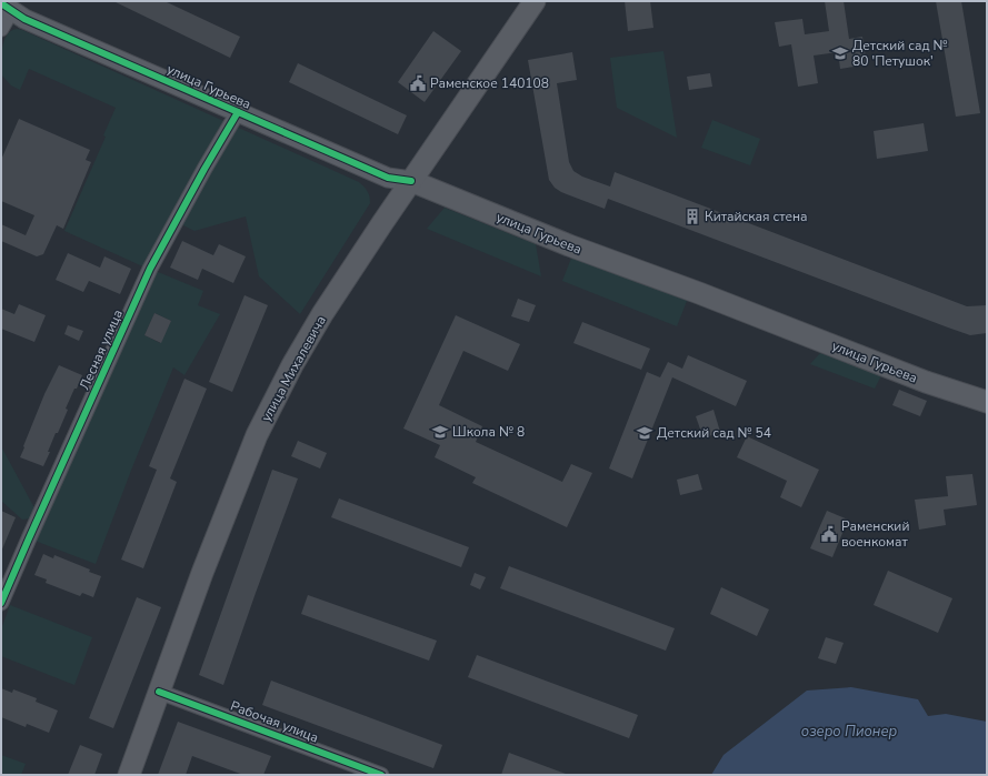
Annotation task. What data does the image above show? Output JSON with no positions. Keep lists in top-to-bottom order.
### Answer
{
  "streets": {
    "main road": ["улица Гурьева", "улица Михалевича"],
    "street": ["Лесная улица", "Рабочая улица"]
  },
  "crossings": [
    ["улица Гурьева", "Лесная улица"],
    ["улица Гурьева", "улица Михалевича"],
    ["улица Михалевича", "Рабочая улица"]
  ],
  "water": ["озеро Пионер"],
  "places": {
    "school or university": ["Детский сад № 80 'Петушок'", "Школа № 8", "Детский сад № 54"],
    "public building": ["Раменское 140108", "Раменский военкомат"],
    "building": ["Китайская стена"]
  }
}
